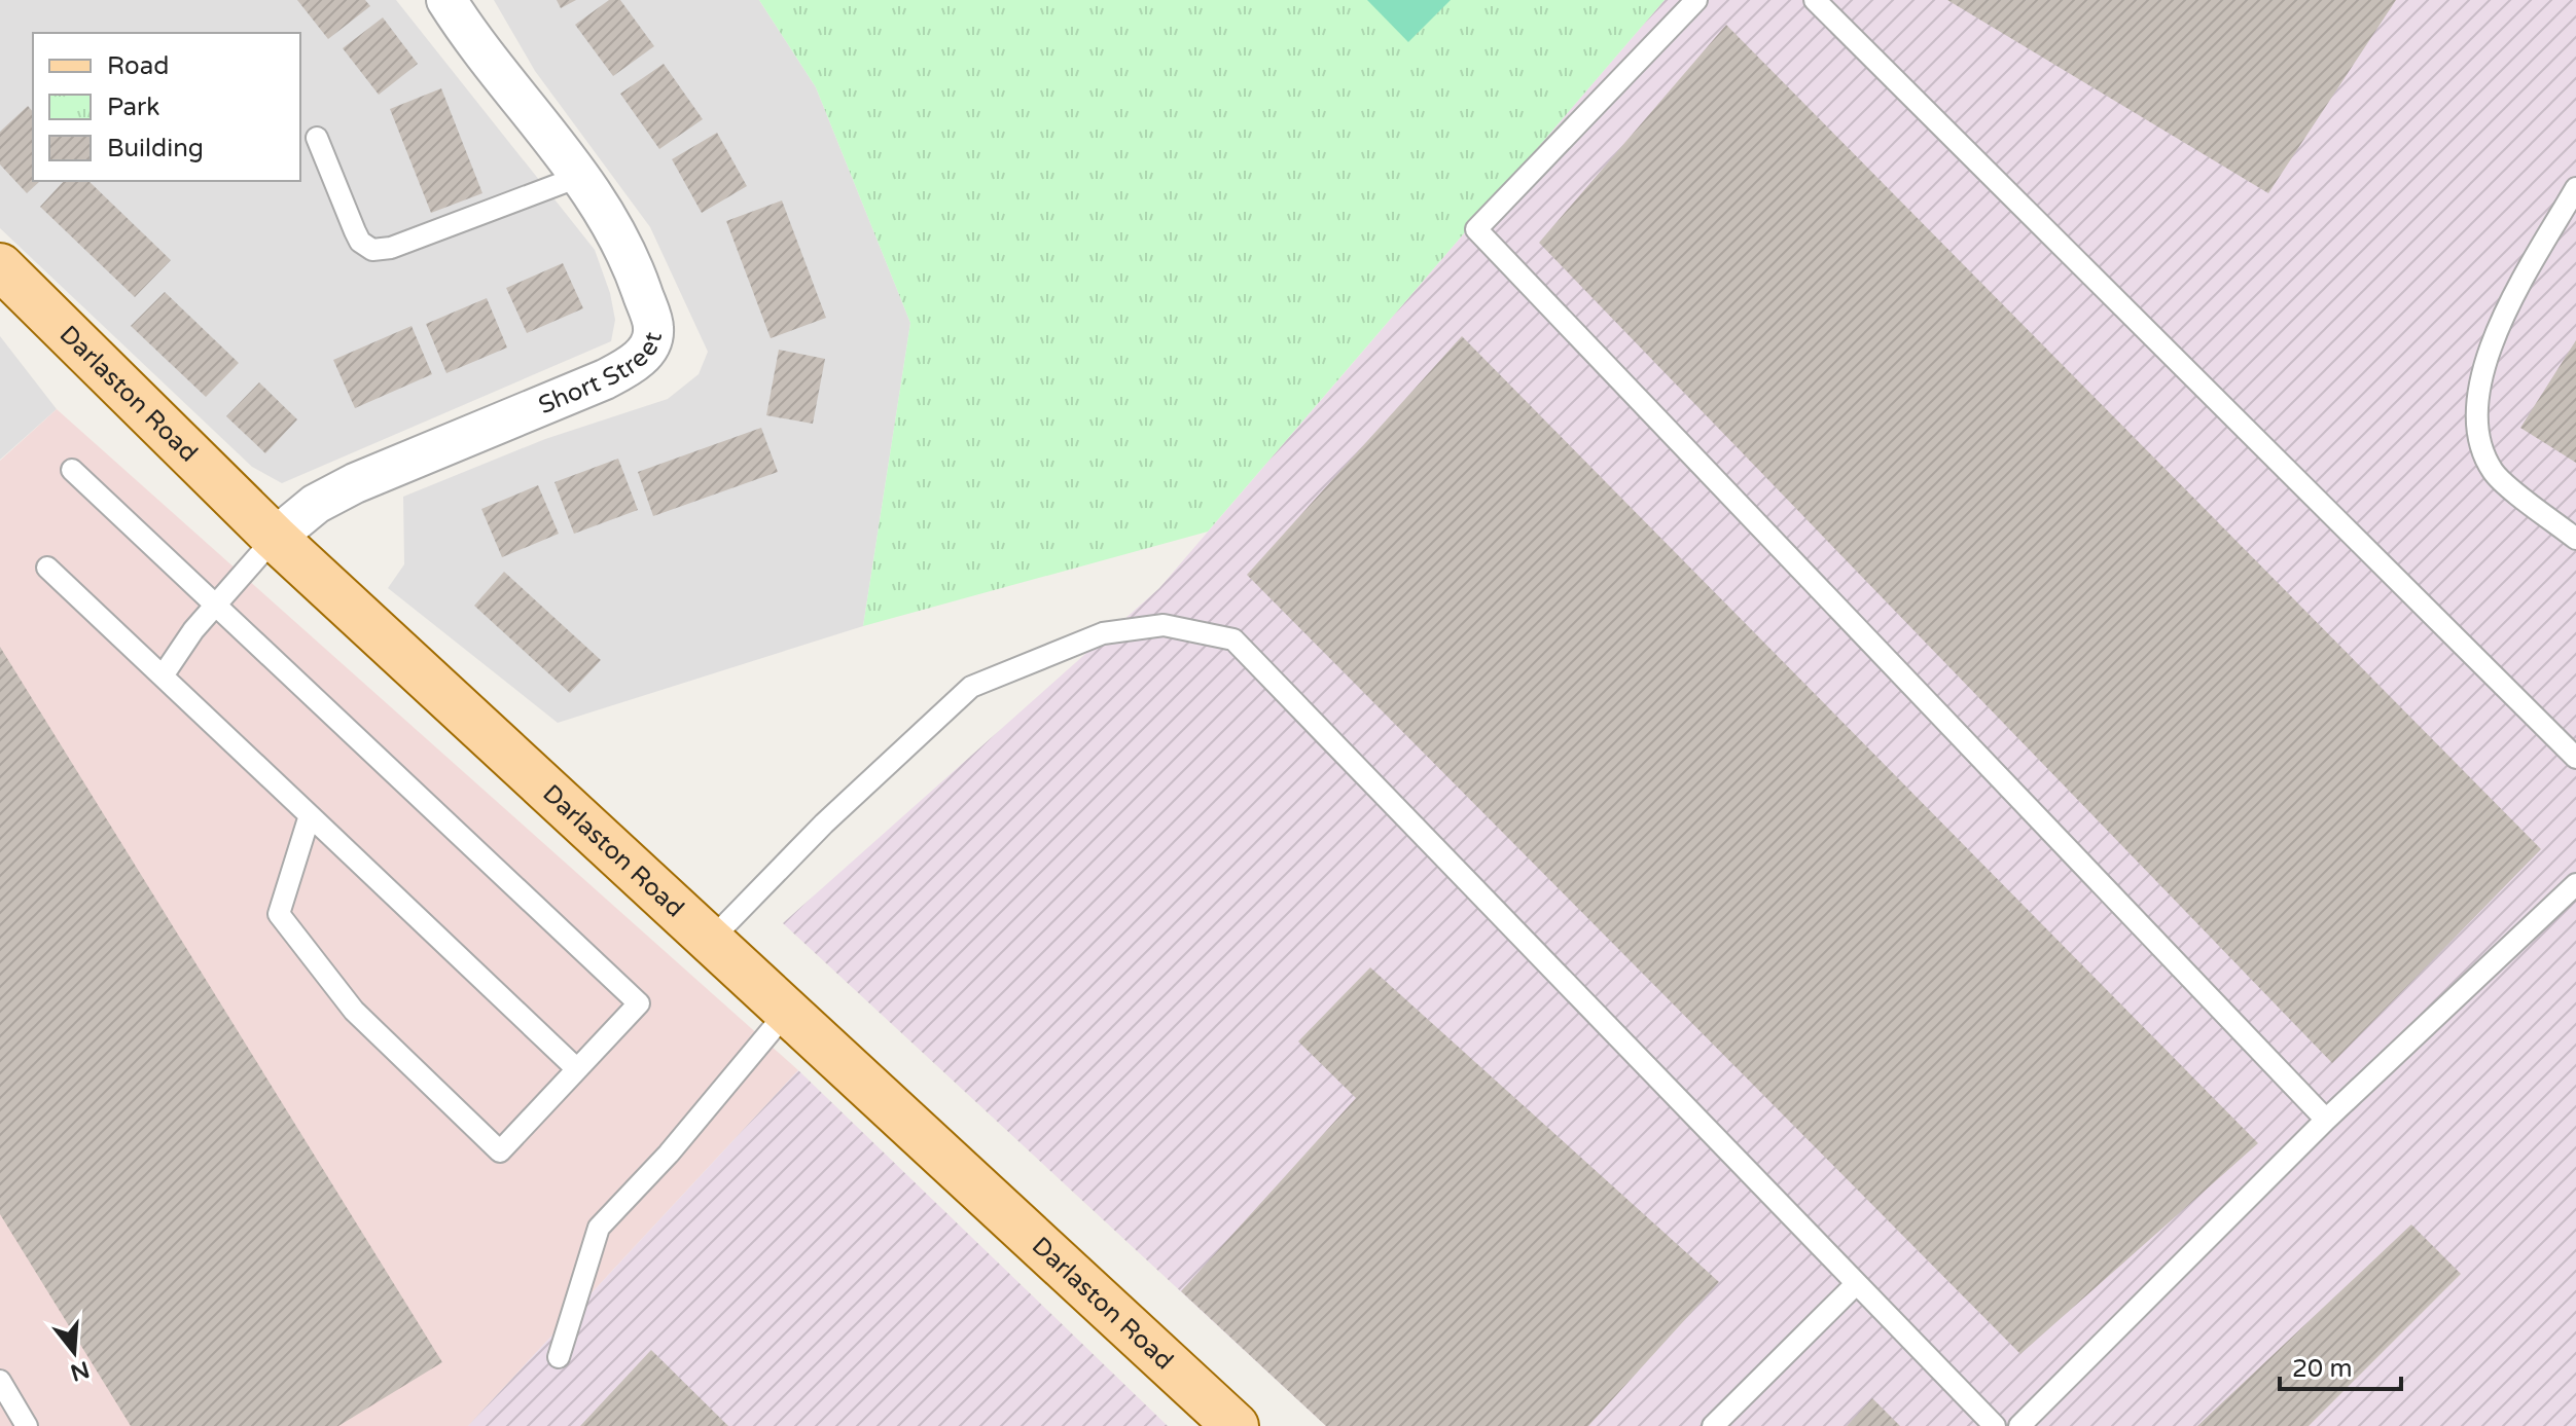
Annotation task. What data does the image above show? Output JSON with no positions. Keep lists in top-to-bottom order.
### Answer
{
  "streets": {
    "main road": ["Darlaston Road"],
    "street": ["Short Street"]
  },
  "crossings": [
    ["Short Street", "Darlaston Road"]
  ],
  "legend": ["Road", "Park", "Building"],
  "scale_bar": "20 m",
  "north": "bottom"
}
